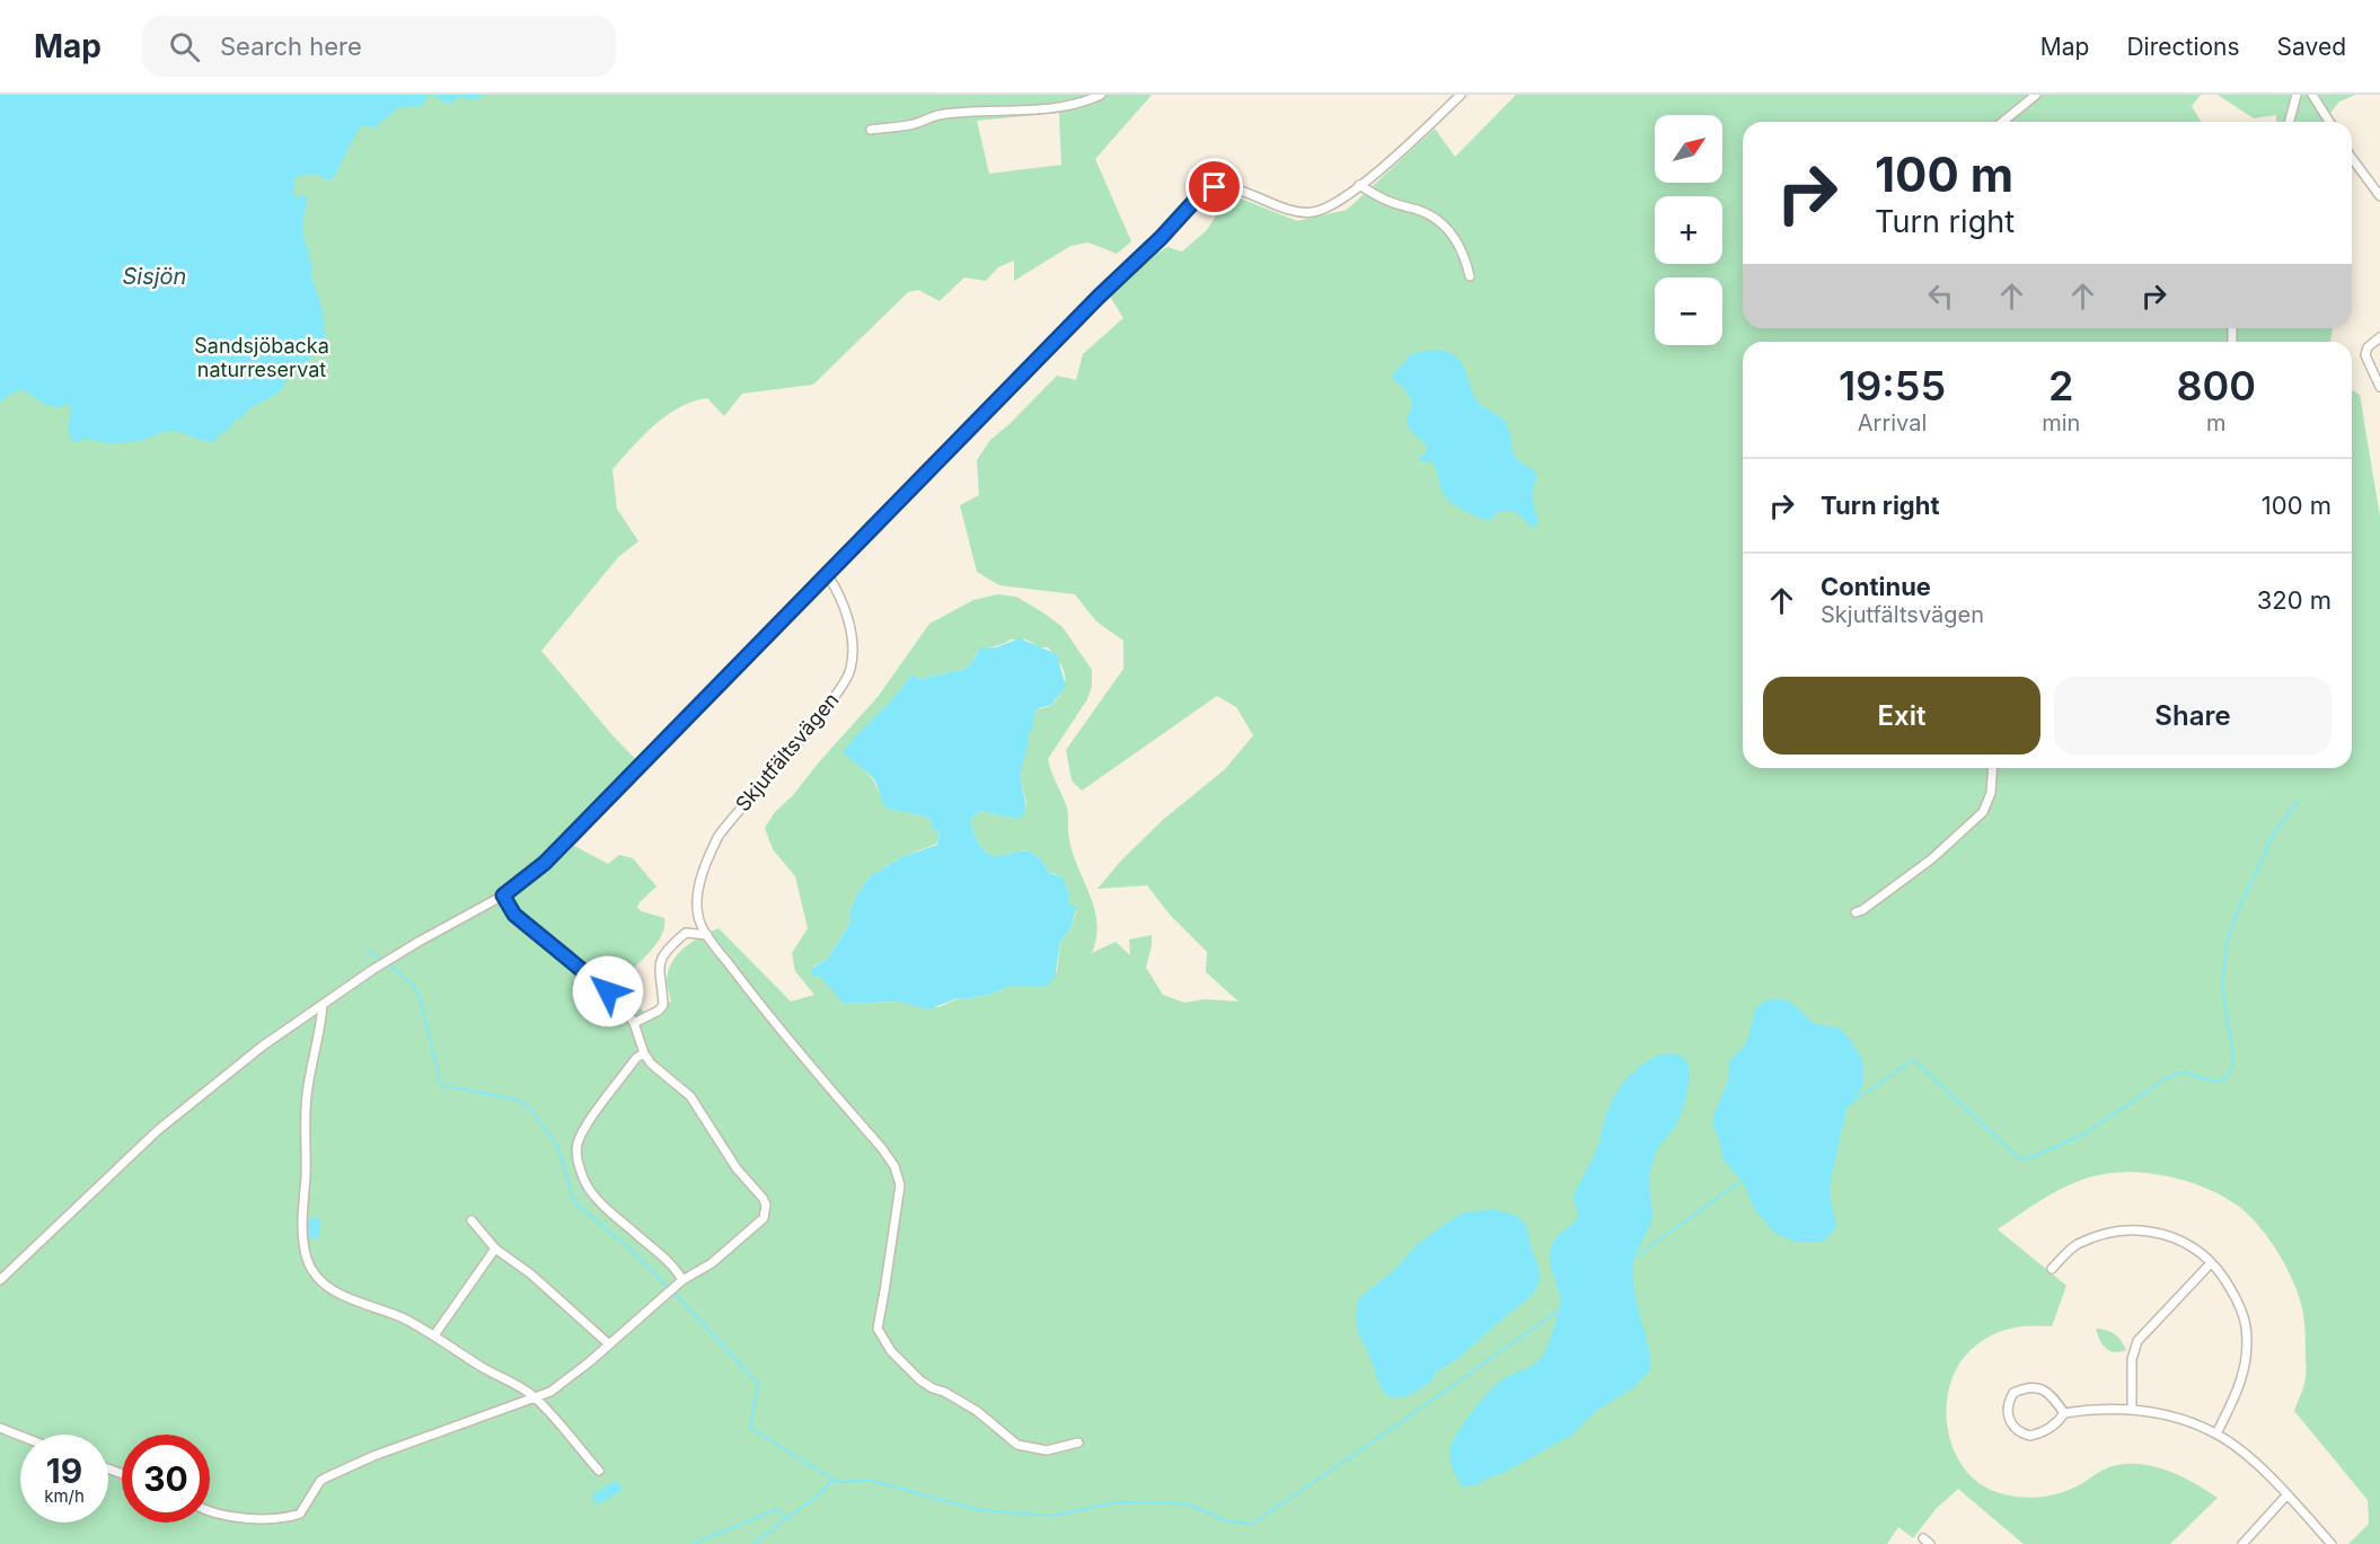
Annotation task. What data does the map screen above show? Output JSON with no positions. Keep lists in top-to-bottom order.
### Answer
{
  "streets": {
    "street": ["Skjutfältsvägen"]
  },
  "water": ["Sisjön"],
  "parks": ["Sandsjöbacka naturreservat"],
  "north": "top right",
  "page": {
    "header": "Map",
    "search": "Search here",
    "nav": ["Map", "Directions", "Saved"],
    "map_buttons": ["+", "−"],
    "turn": ["100 m", "Turn right"],
    "eta": [
      "19:55",
      "Arrival",
      "2",
      "min",
      "800",
      "m"
    ],
    "list": [
      {
        "name": "Turn right",
        "value": "100 m"
      },
      {
        "name": "Continue",
        "note": "Skjutfältsvägen",
        "value": "320 m"
      }
    ],
    "buttons": ["Exit", "Share"],
    "speed": "19 km/h",
    "limit": "30"
  }
}
